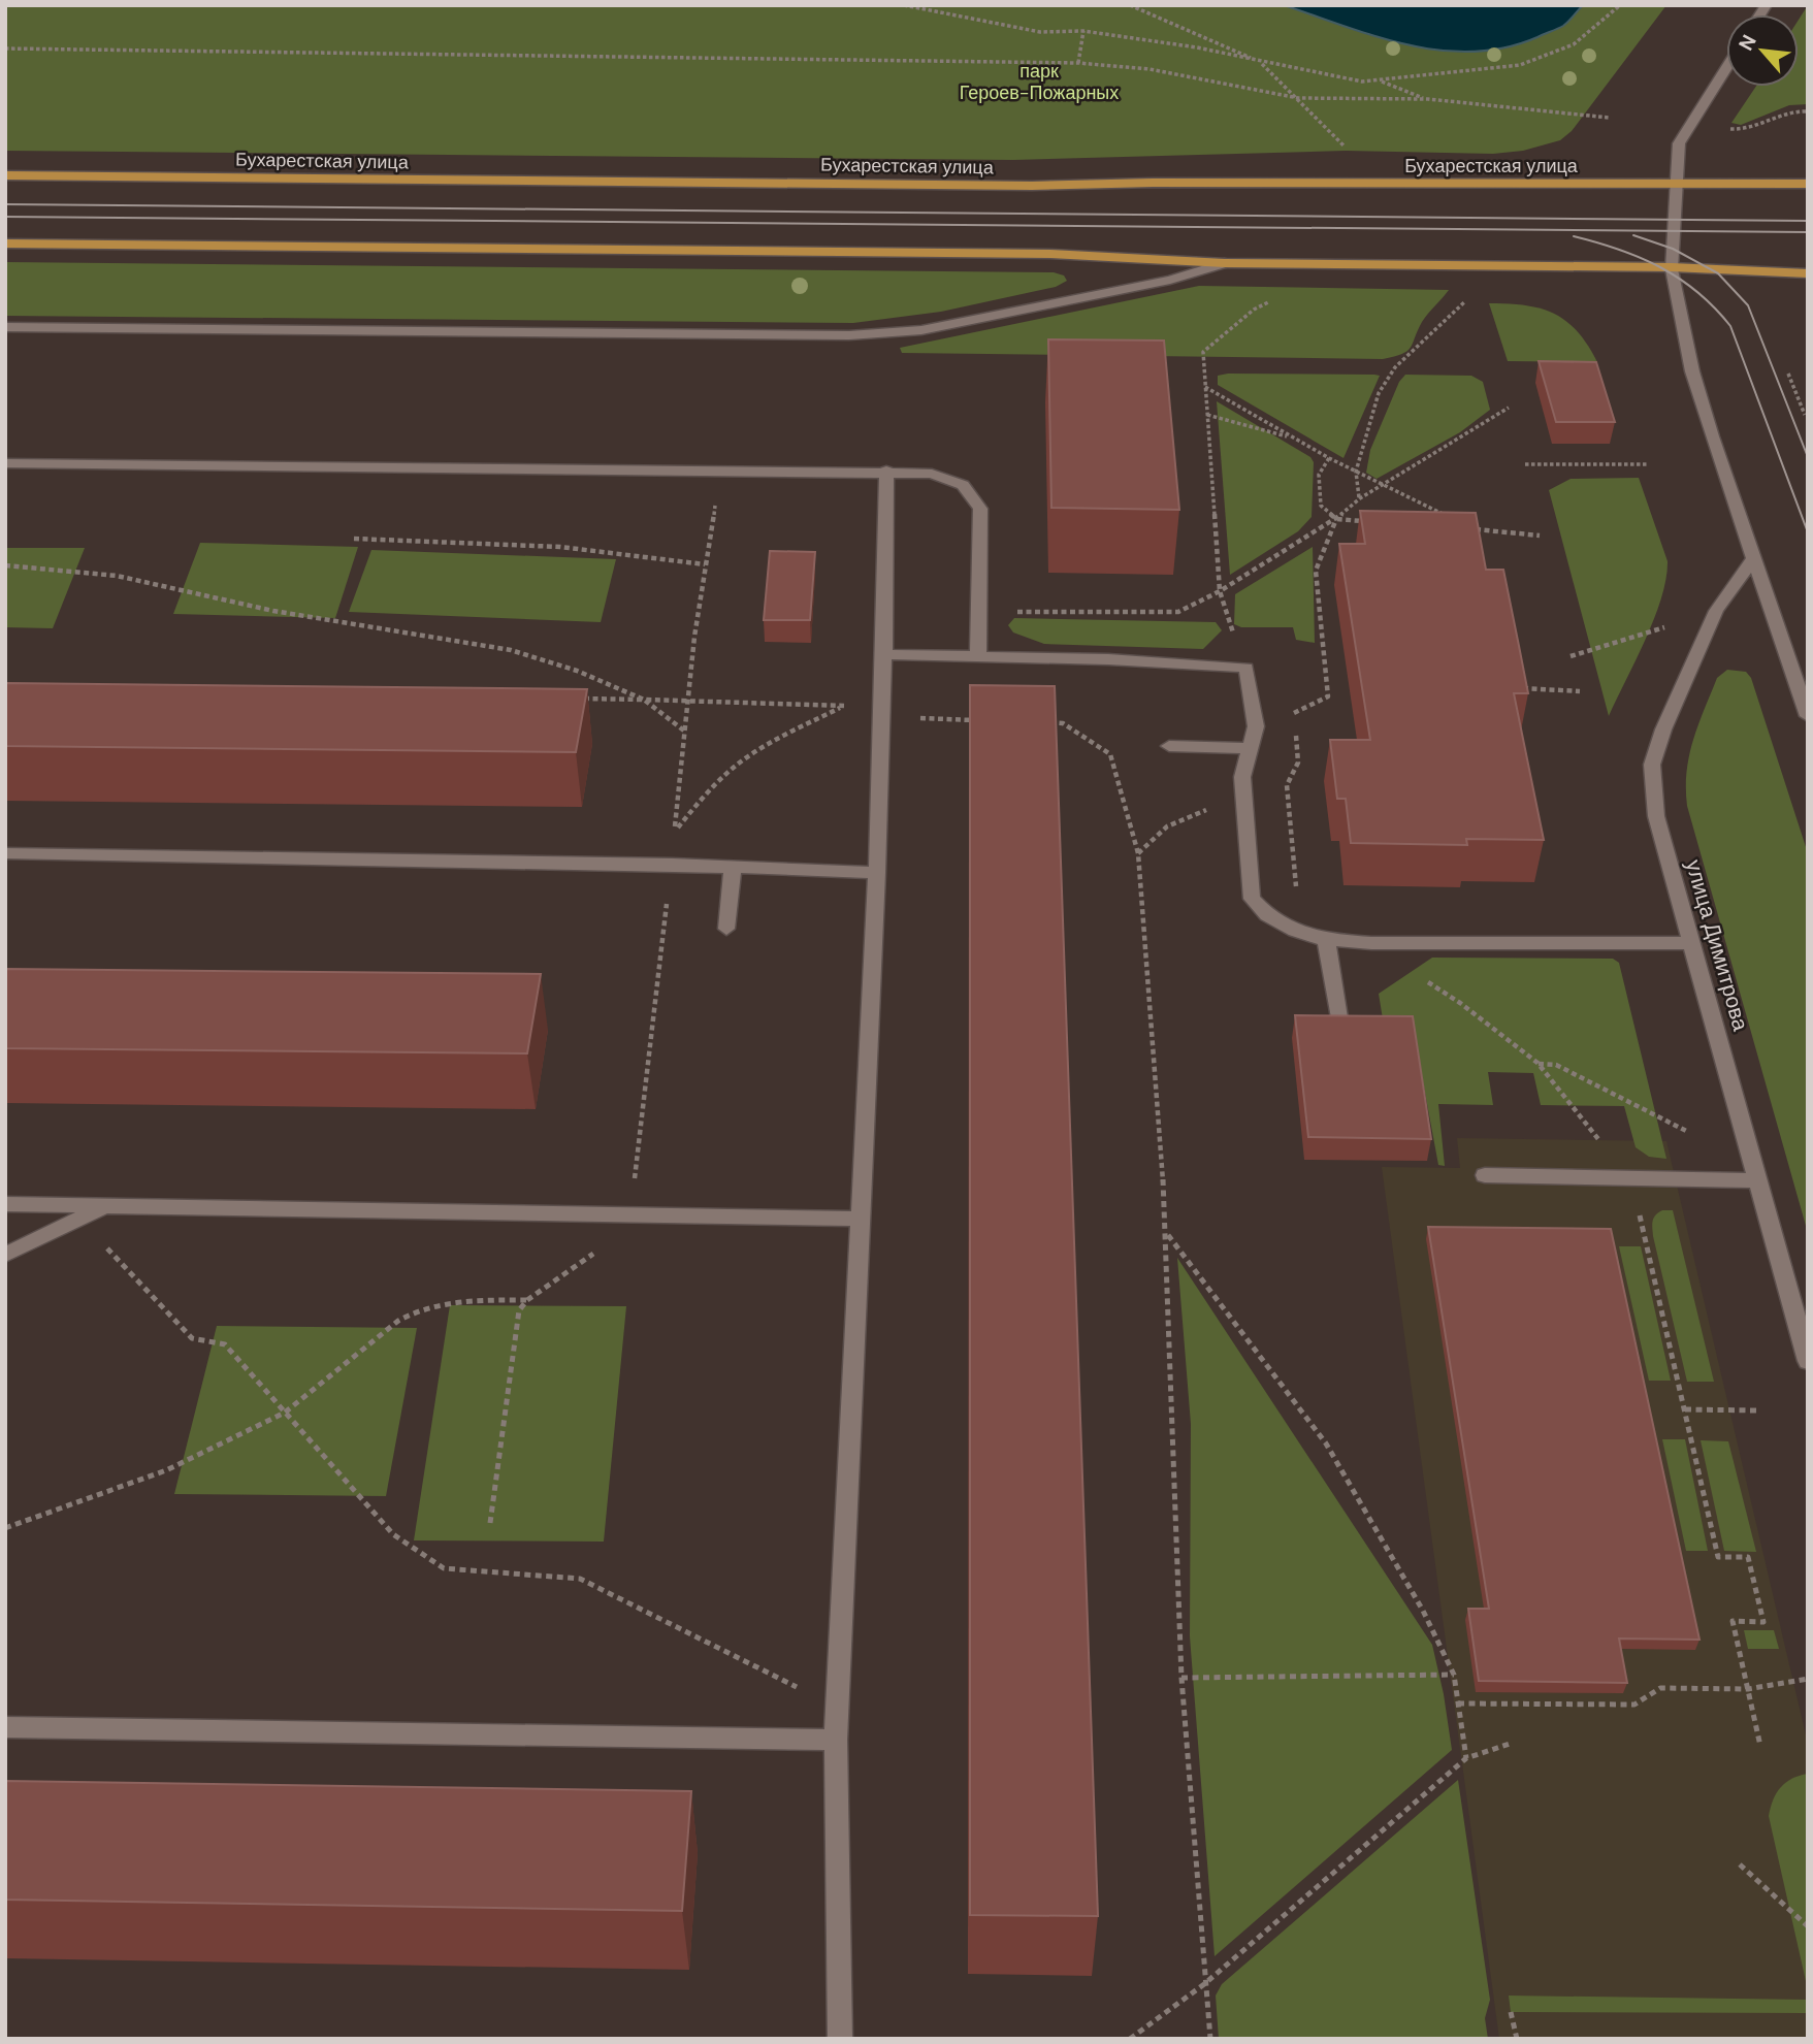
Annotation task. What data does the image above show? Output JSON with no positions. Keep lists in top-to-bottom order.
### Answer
{
  "streets": {
    "main road": ["Бухарестская улица"],
    "street": ["улица Димитрова"]
  },
  "parks": ["парк Героев-Пожарных"],
  "north": "top left"
}
